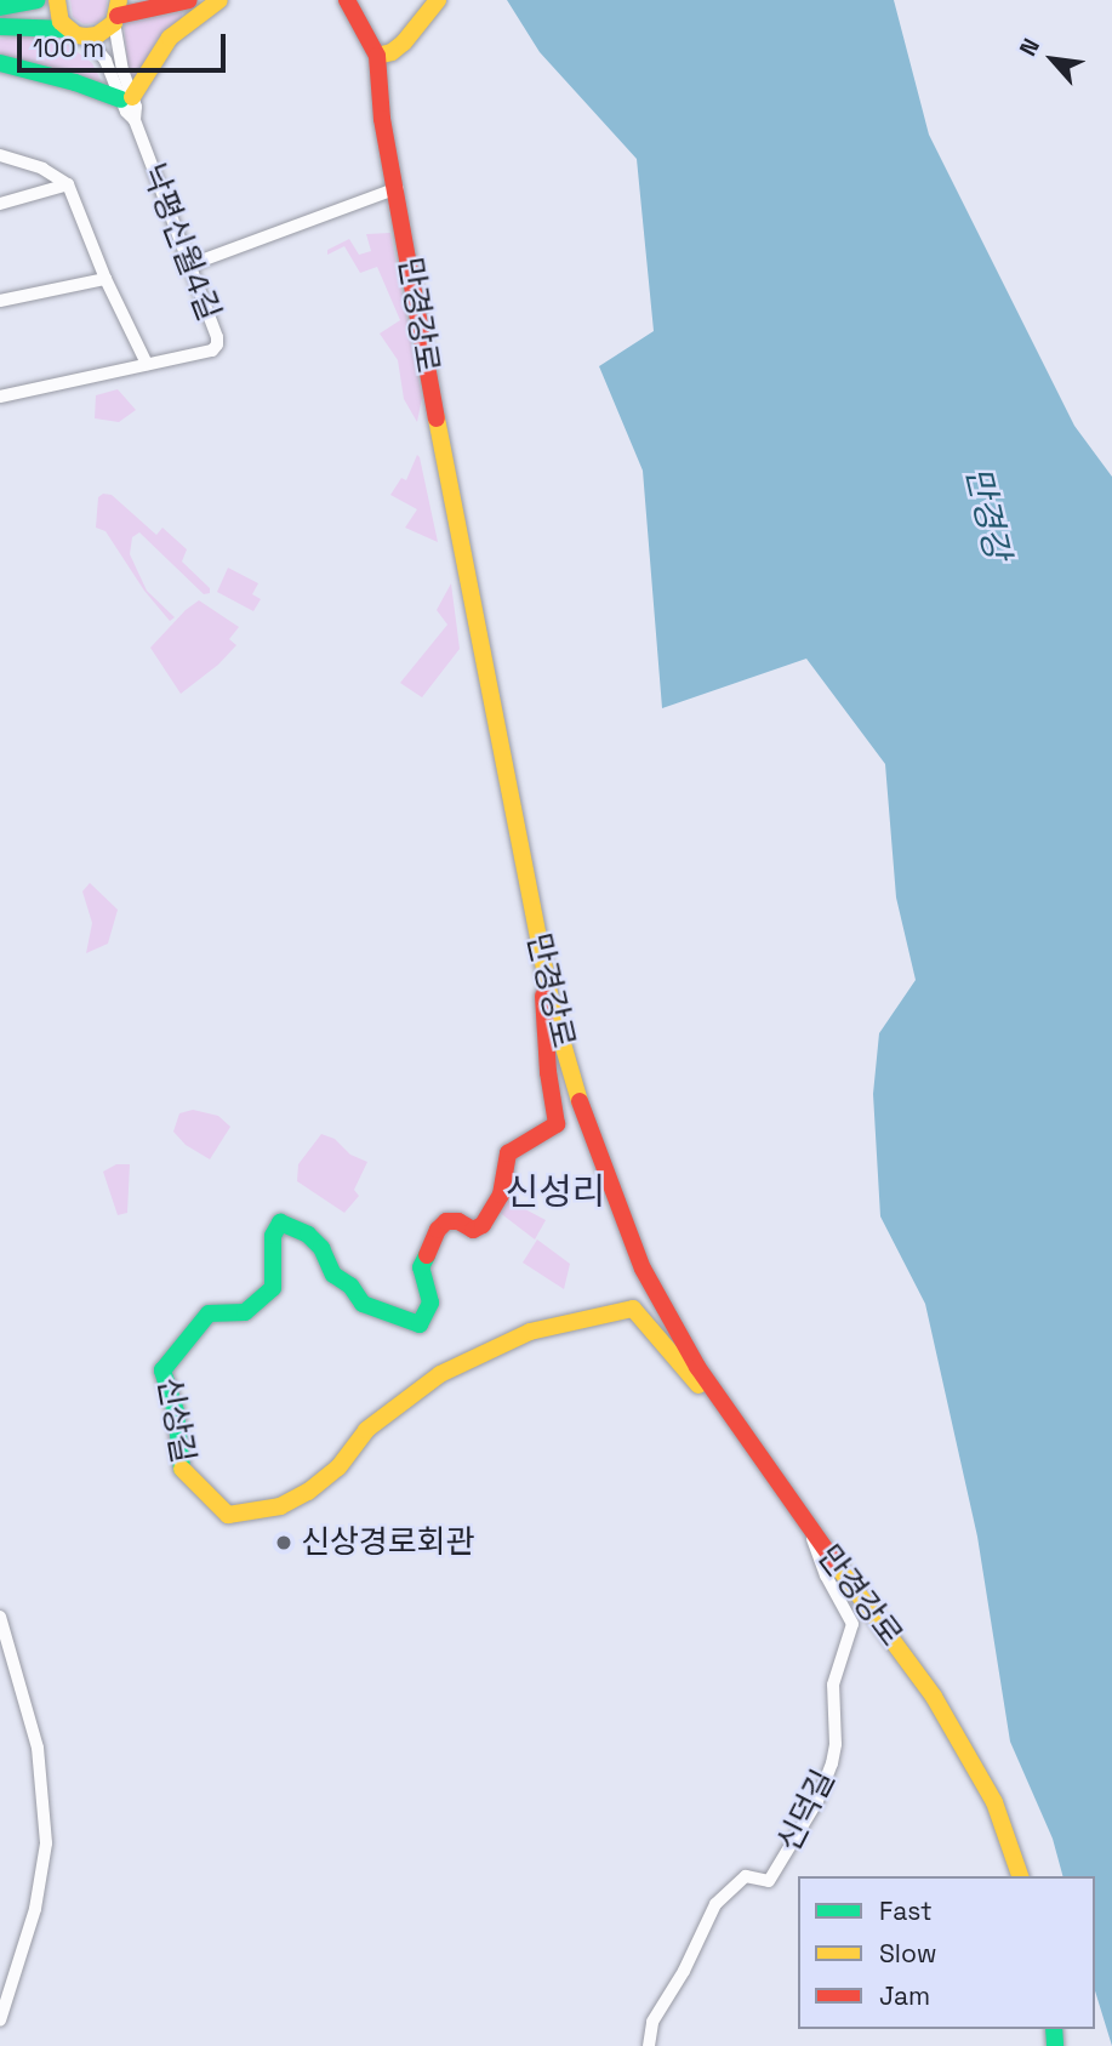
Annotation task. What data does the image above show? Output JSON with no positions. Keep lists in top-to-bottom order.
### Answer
{
  "streets": {
    "street": [
      "낙평신월4길",
      "만경강로",
      "신상길",
      "신덕길"
    ]
  },
  "crossings": [
    ["만경강로", "신상길"],
    ["만경강로", "신덕길"]
  ],
  "districts": ["신성리"],
  "water": ["만경강"],
  "places": ["신상경로회관"],
  "legend": ["Fast", "Slow", "Jam"],
  "scale_bar": "100 m",
  "north": "top left"
}
